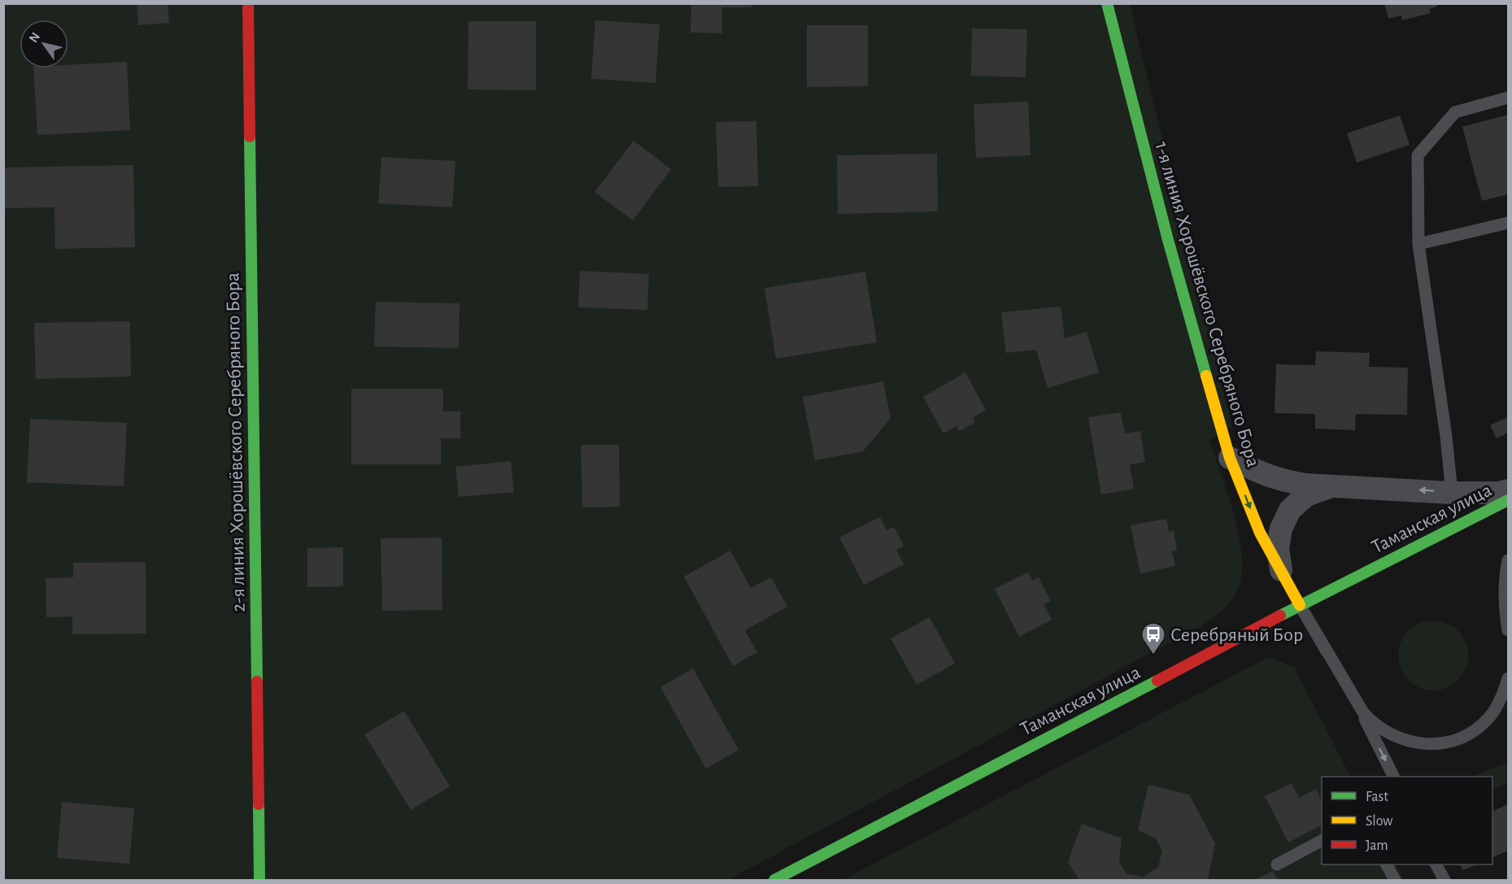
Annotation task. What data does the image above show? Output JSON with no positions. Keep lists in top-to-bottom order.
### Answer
{
  "streets": {
    "street": ["1-я линия Хорошёвского Серебряного Бора", "2-я линия Хорошёвского Серебряного Бора", "Таманская улица"]
  },
  "crossings": [
    ["1-я линия Хорошёвского Серебряного Бора", "Таманская улица"]
  ],
  "places": {
    "bus stop": ["Серебряный Бор"]
  },
  "legend": ["Fast", "Slow", "Jam"],
  "north": "top left"
}
